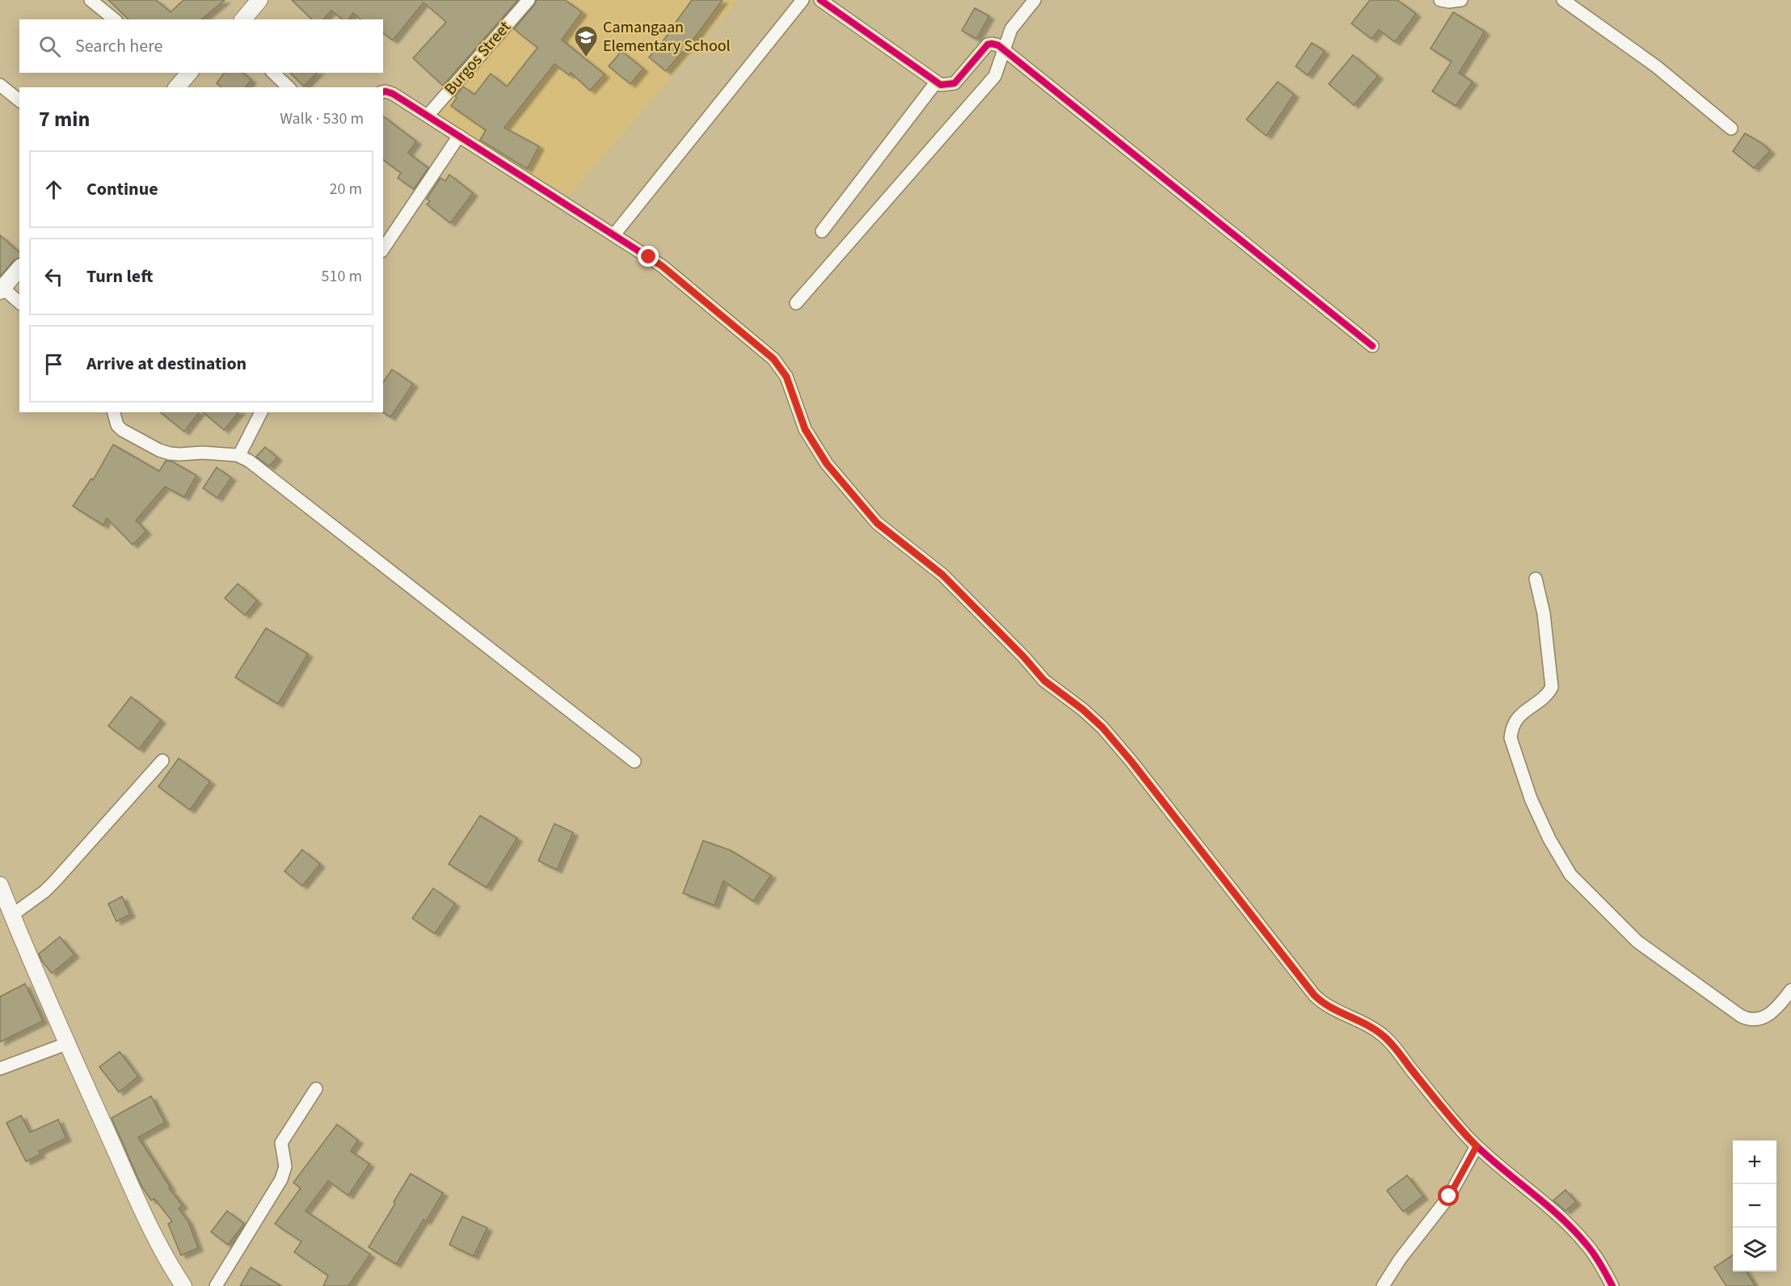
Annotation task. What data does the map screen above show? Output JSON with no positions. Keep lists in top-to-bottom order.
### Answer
{
  "streets": {
    "street": ["Burgos Street"]
  },
  "places": {
    "school or university": ["Camangaan Elementary School"]
  },
  "page": {
    "search": "Search here",
    "heading": ["7 min", "Walk · 530 m"],
    "list": [
      ["Continue", "20 m"],
      ["Turn left", "510 m"],
      "Arrive at destination"
    ],
    "map_buttons": ["+", "−"]
  }
}
